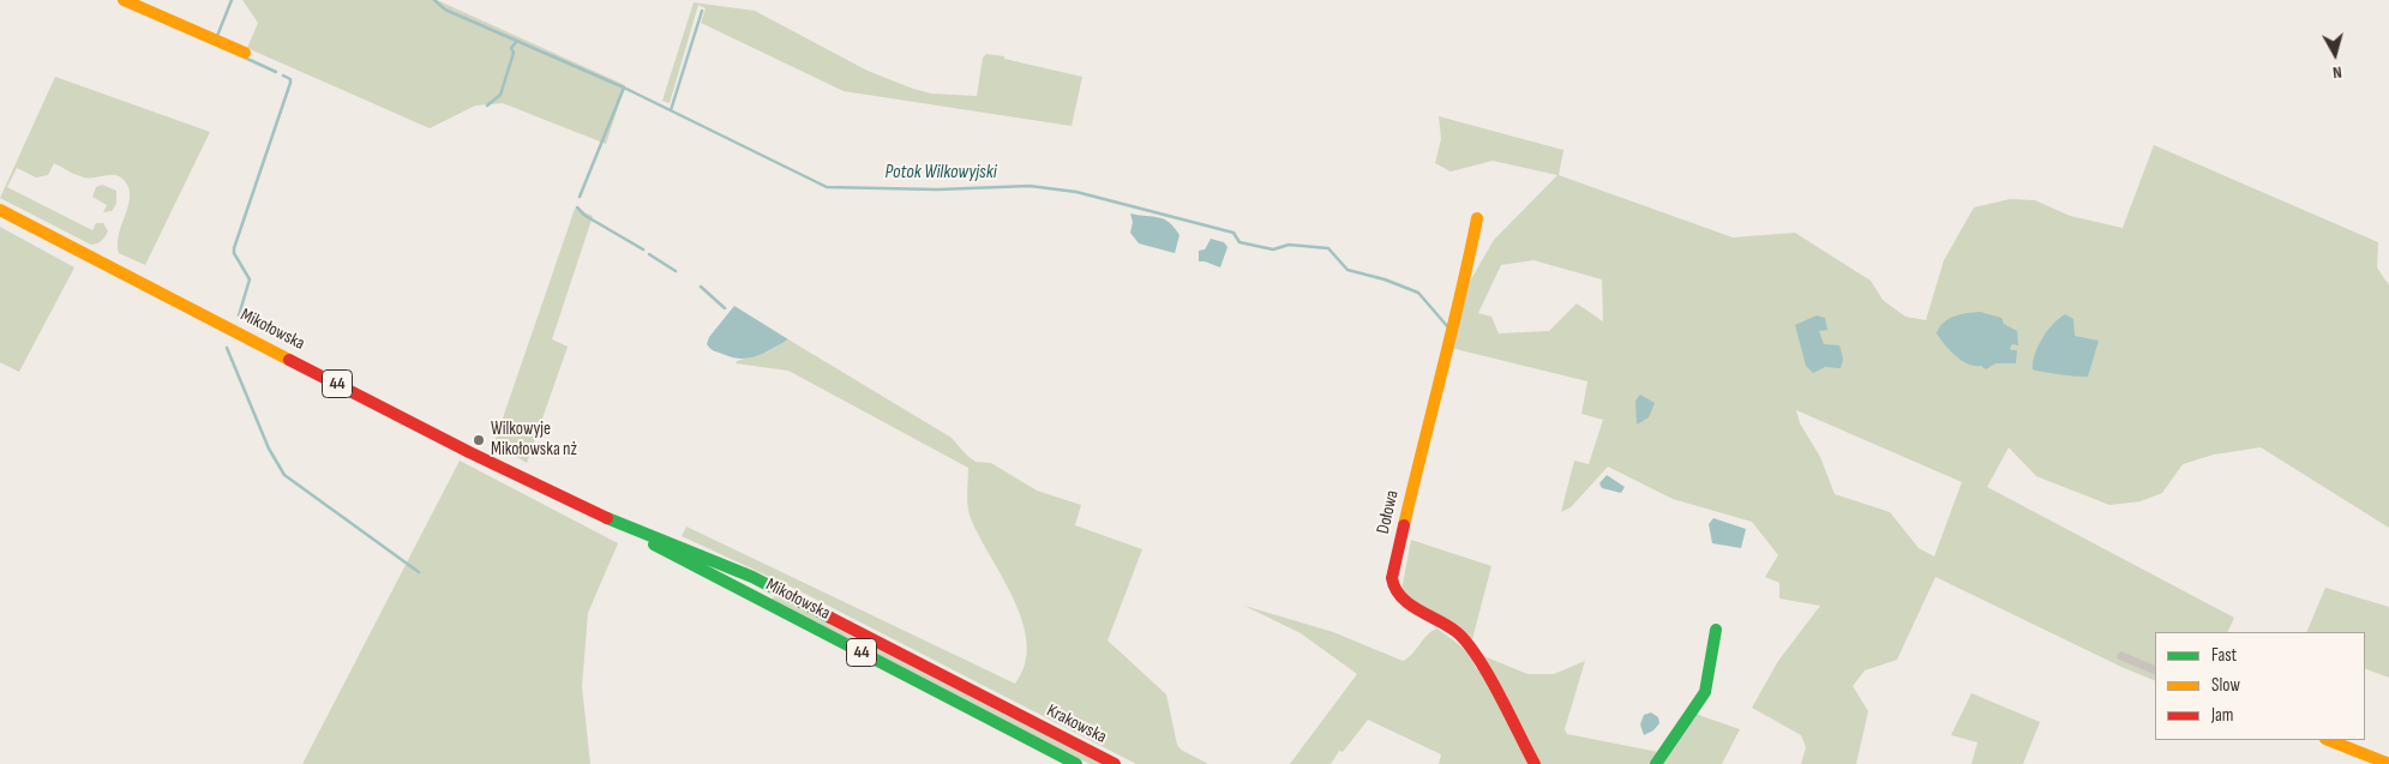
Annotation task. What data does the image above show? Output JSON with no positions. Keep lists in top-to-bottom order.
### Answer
{
  "streets": {
    "main road": [
      "Mikołowska",
      "44",
      "Dołowa",
      "Krakowska"
    ]
  },
  "crossings": [
    ["Mikołowska", "Krakowska"]
  ],
  "water": ["Potok Wilkowyjski"],
  "places": ["Wilkowyje Mikołowska nż"],
  "legend": ["Fast", "Slow", "Jam"],
  "north": "bottom"
}
